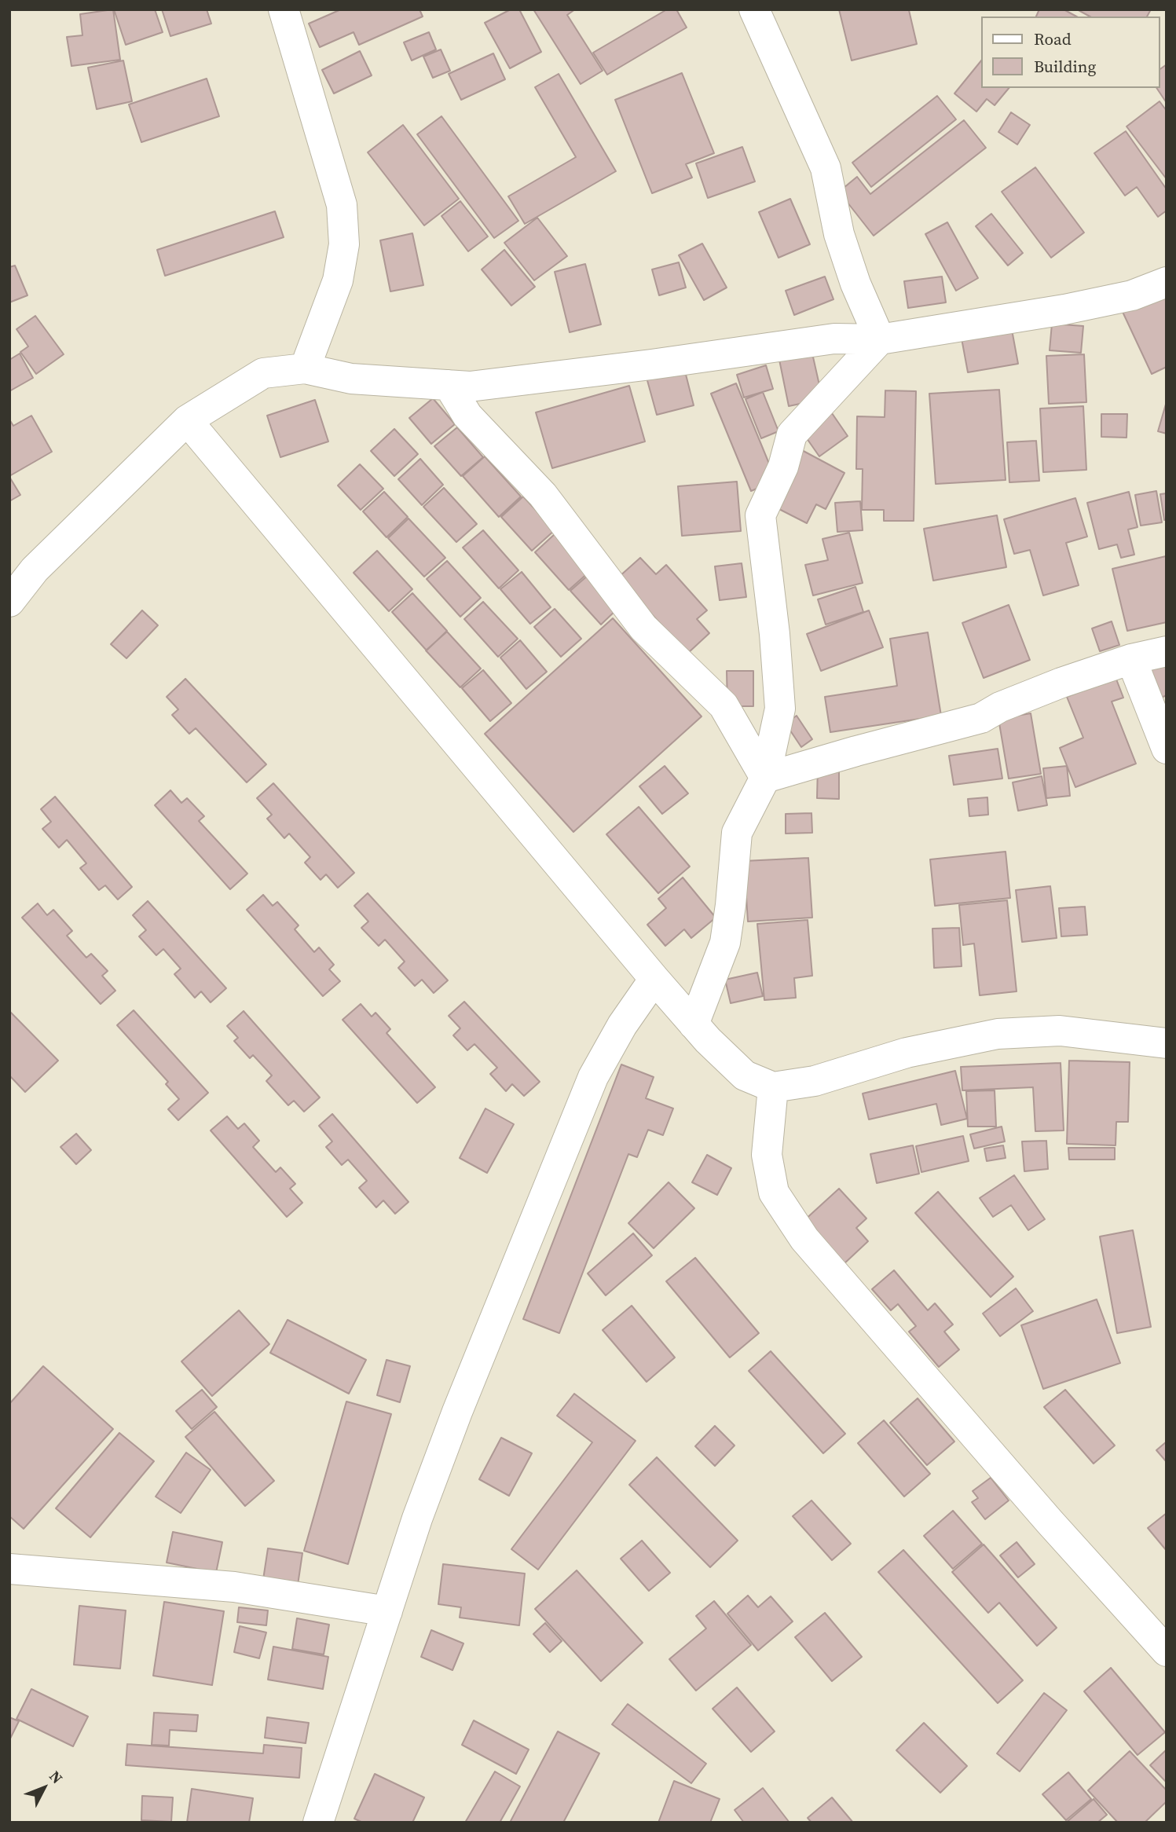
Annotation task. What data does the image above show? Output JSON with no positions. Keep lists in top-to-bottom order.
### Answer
{
  "legend": ["Road", "Building"],
  "north": "top right"
}
